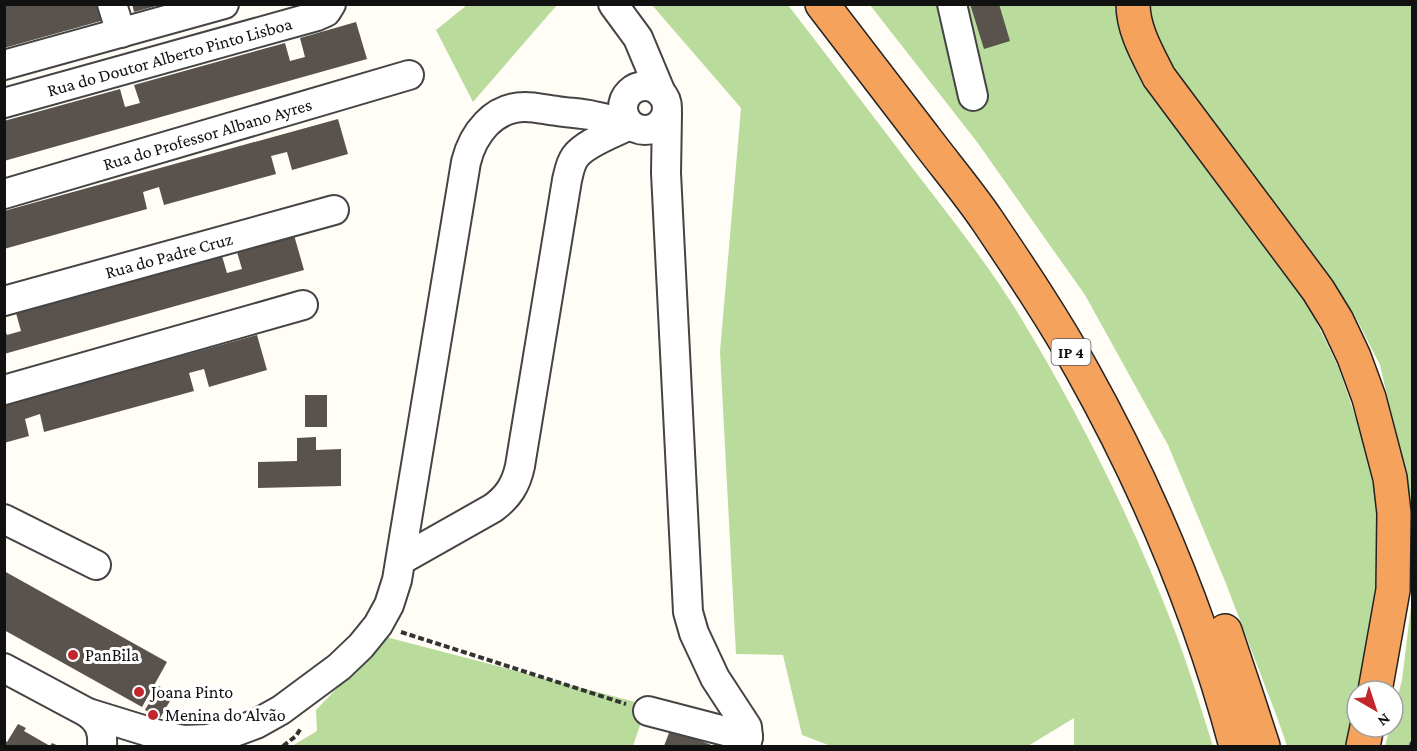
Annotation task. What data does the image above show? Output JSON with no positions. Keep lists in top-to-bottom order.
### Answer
{
  "streets": {
    "highway": ["IP 4"],
    "street": ["Rua do Doutor Alberto Pinto Lisboa", "Rua do Professor Albano Ayres", "Rua do Padre Cruz"]
  },
  "places": ["PanBila", "Joana Pinto", "Menina do Alvão"],
  "north": "bottom right"
}
